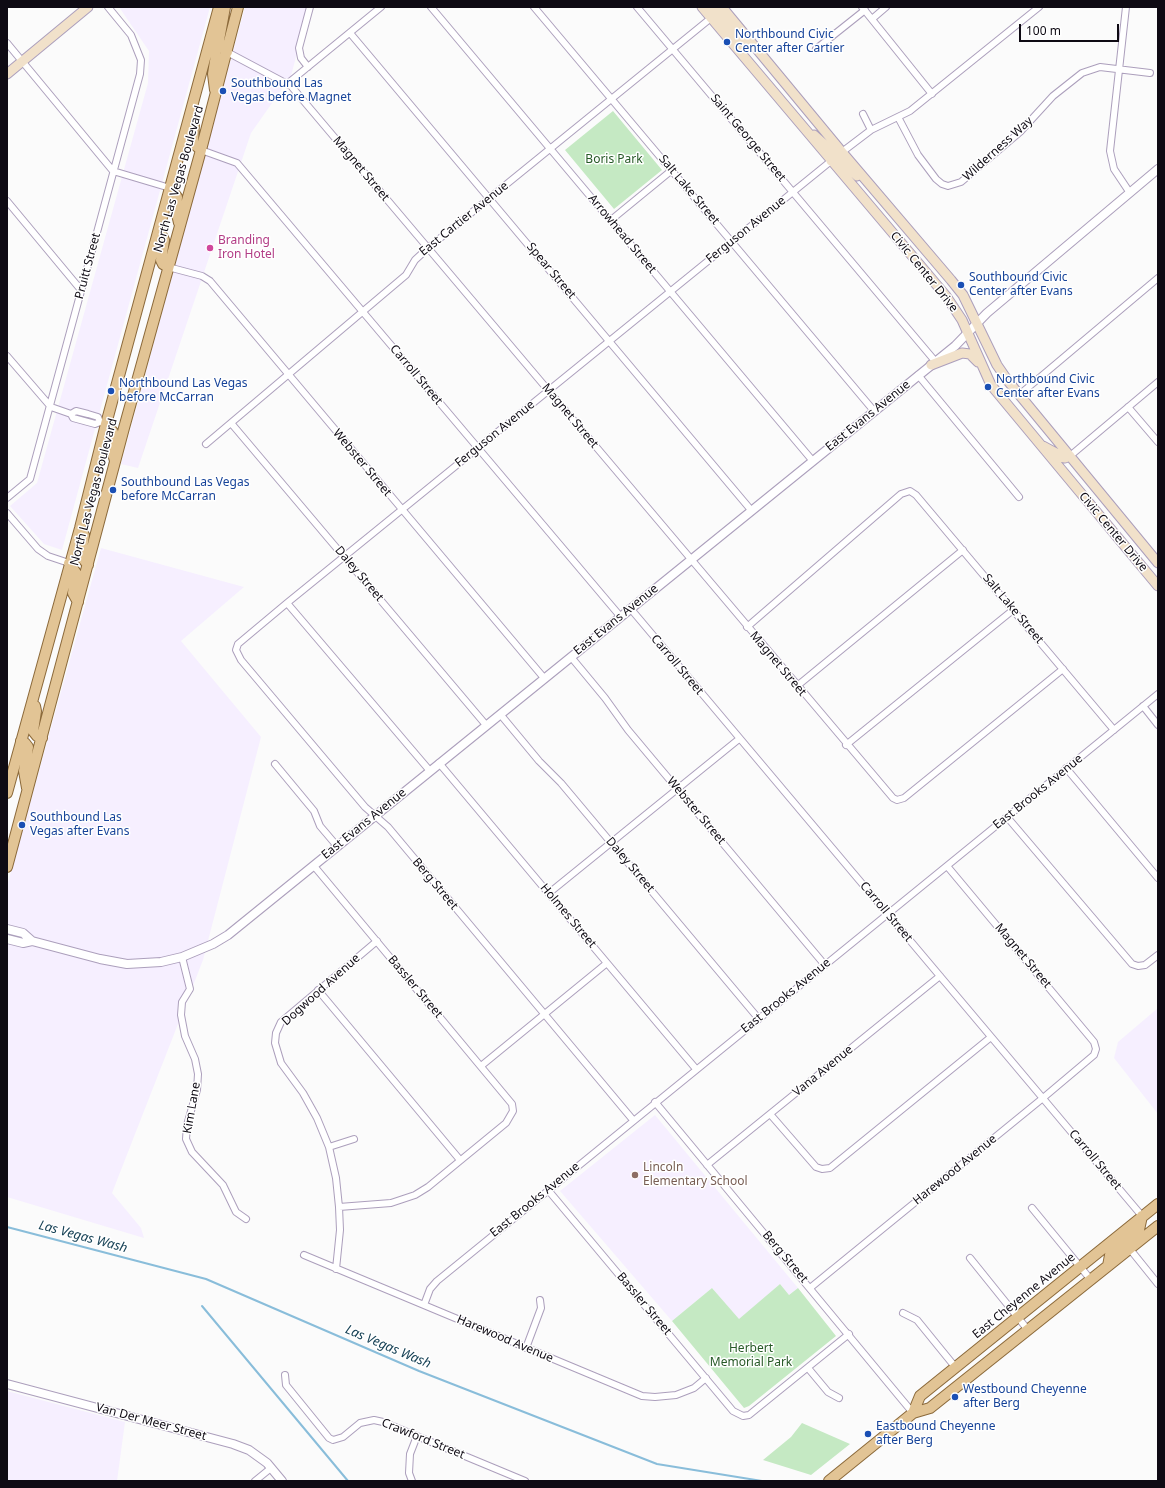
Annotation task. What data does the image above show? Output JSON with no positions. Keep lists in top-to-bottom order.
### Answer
{
  "streets": {
    "main road": ["North Las Vegas Boulevard", "Civic Center Drive", "East Cheyenne Avenue"],
    "street": [
      "Saint George Street",
      "Wilderness Way",
      "Magnet Street",
      "Salt Lake Street",
      "East Cartier Avenue",
      "Ferguson Avenue",
      "Arrowhead Street",
      "Pruitt Street",
      "Spear Street",
      "Carroll Street",
      "East Evans Avenue",
      "Webster Street",
      "Daley Street",
      "East Brooks Avenue",
      "Berg Street",
      "Holmes Street",
      "Bassler Street",
      "Dogwood Avenue",
      "Vana Avenue",
      "Kim Lane",
      "Harewood Avenue",
      "Van Der Meer Street",
      "Crawford Street"
    ]
  },
  "crossings": [
    ["Saint George Street", "East Cartier Avenue"],
    ["Saint George Street", "Ferguson Avenue"],
    ["Saint George Street", "East Evans Avenue"],
    ["Magnet Street", "North Las Vegas Boulevard"],
    ["Magnet Street", "Salt Lake Street"],
    ["Magnet Street", "East Cartier Avenue"],
    ["Magnet Street", "Ferguson Avenue"],
    ["Magnet Street", "East Evans Avenue"],
    ["Magnet Street", "East Brooks Avenue"],
    ["Magnet Street", "Harewood Avenue"],
    ["North Las Vegas Boulevard", "Carroll Street"],
    ["North Las Vegas Boulevard", "Webster Street"],
    ["Salt Lake Street", "East Cartier Avenue"],
    ["Salt Lake Street", "Ferguson Avenue"],
    ["Salt Lake Street", "East Evans Avenue"],
    ["Salt Lake Street", "East Brooks Avenue"],
    ["East Cartier Avenue", "Arrowhead Street"],
    ["East Cartier Avenue", "Spear Street"],
    ["East Cartier Avenue", "Civic Center Drive"],
    ["East Cartier Avenue", "Carroll Street"],
    ["East Cartier Avenue", "Webster Street"],
    ["East Cartier Avenue", "Daley Street"],
    ["Ferguson Avenue", "Arrowhead Street"],
    ["Ferguson Avenue", "Spear Street"],
    ["Ferguson Avenue", "Civic Center Drive"],
    ["Ferguson Avenue", "Carroll Street"],
    ["Ferguson Avenue", "Webster Street"],
    ["Ferguson Avenue", "Daley Street"],
    ["Ferguson Avenue", "Berg Street"],
    ["Arrowhead Street", "East Evans Avenue"],
    ["Spear Street", "East Evans Avenue"],
    ["Civic Center Drive", "East Evans Avenue"],
    ["Carroll Street", "East Evans Avenue"],
    ["Carroll Street", "East Brooks Avenue"],
    ["Carroll Street", "Vana Avenue"],
    ["Carroll Street", "Harewood Avenue"],
    ["Carroll Street", "East Cheyenne Avenue"],
    ["East Evans Avenue", "Webster Street"],
    ["East Evans Avenue", "Daley Street"],
    ["East Evans Avenue", "Berg Street"],
    ["East Evans Avenue", "Holmes Street"],
    ["East Evans Avenue", "Bassler Street"],
    ["East Evans Avenue", "Kim Lane"],
    ["Webster Street", "East Brooks Avenue"],
    ["Daley Street", "East Brooks Avenue"],
    ["East Brooks Avenue", "Berg Street"],
    ["East Brooks Avenue", "Holmes Street"],
    ["East Brooks Avenue", "Bassler Street"],
    ["East Brooks Avenue", "Harewood Avenue"],
    ["Berg Street", "Vana Avenue"],
    ["Berg Street", "Harewood Avenue"],
    ["Berg Street", "East Cheyenne Avenue"],
    ["Bassler Street", "Dogwood Avenue"],
    ["Bassler Street", "Harewood Avenue"],
    ["Dogwood Avenue", "Harewood Avenue"]
  ],
  "water": ["Las Vegas Wash"],
  "parks": ["Boris Park", "Herbert Memorial Park"],
  "places": [
    "Northbound Civic Center after Cartier",
    "Southbound Las Vegas before Magnet",
    "Branding Iron Hotel",
    "Southbound Civic Center after Evans",
    "Northbound Civic Center after Evans",
    "Northbound Las Vegas before McCarran",
    "Southbound Las Vegas before McCarran",
    "Southbound Las Vegas after Evans",
    "Lincoln Elementary School",
    "Westbound Cheyenne after Berg",
    "Eastbound Cheyenne after Berg"
  ],
  "scale_bar": "100 m"
}
